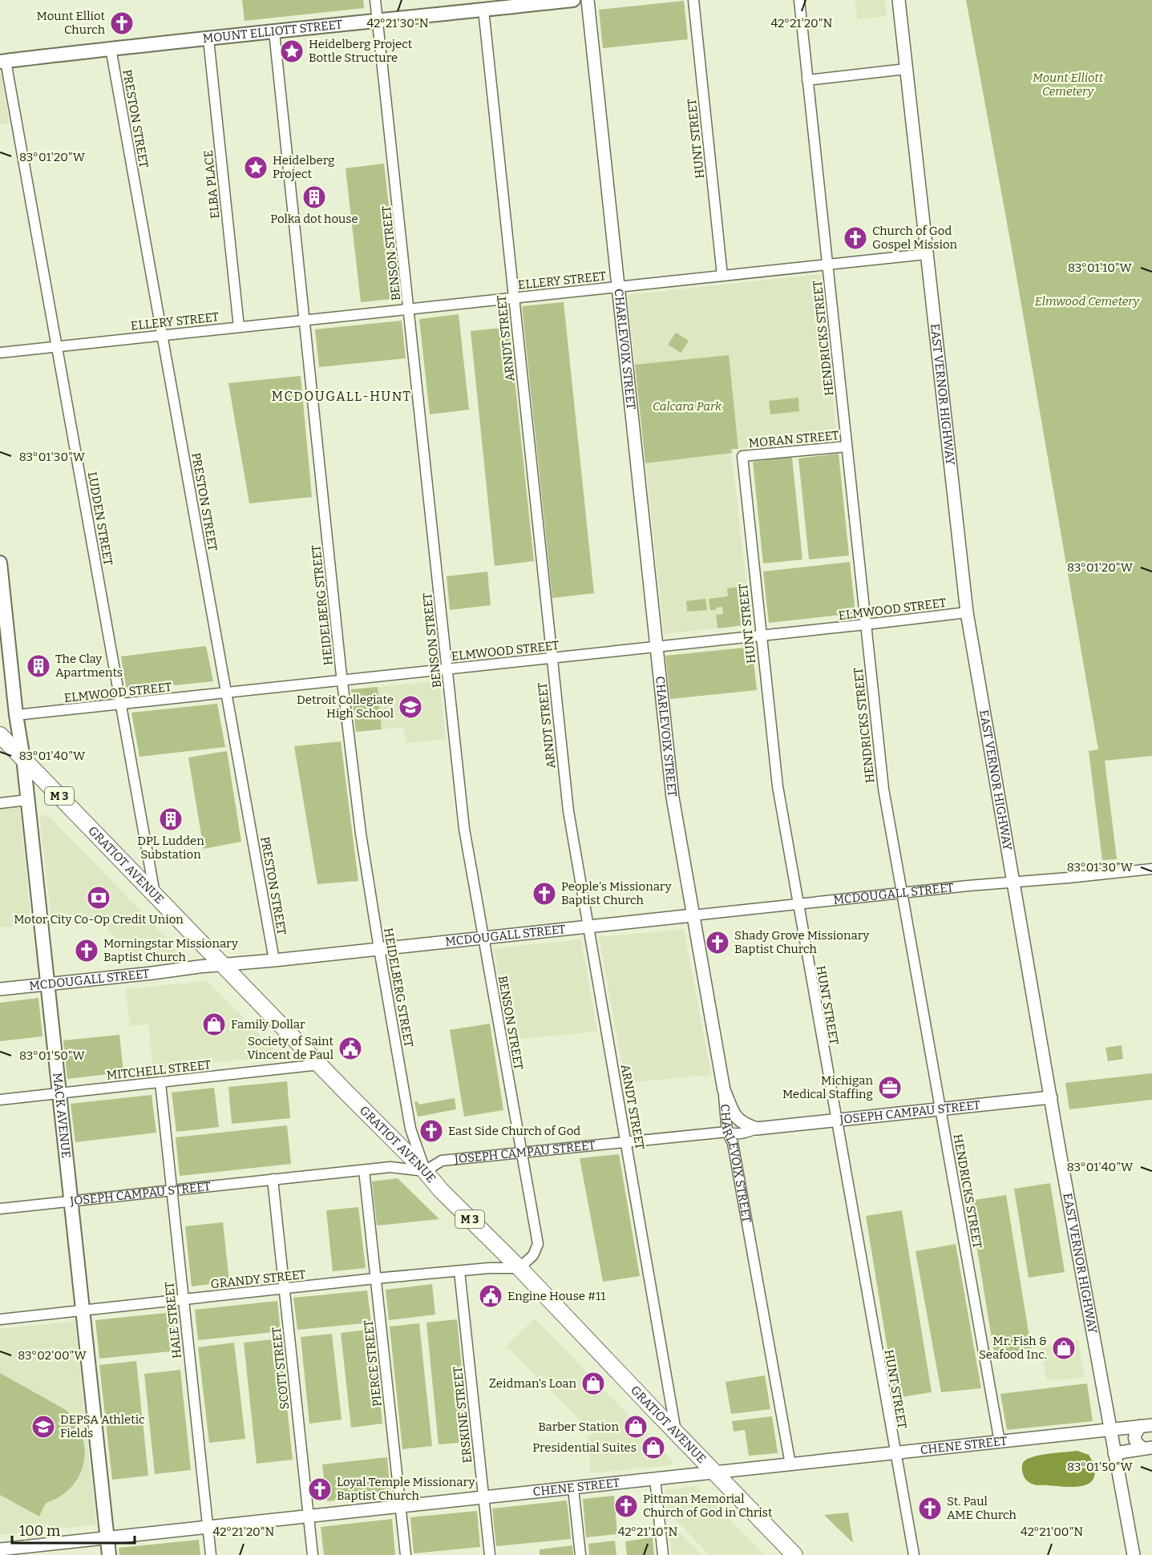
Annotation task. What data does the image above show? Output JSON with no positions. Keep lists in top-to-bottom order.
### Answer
{
  "streets": {
    "main road": [
      "MOUNT ELLIOTT STREET",
      "M 3",
      "GRATIOT AVENUE",
      "MACK AVENUE"
    ],
    "street": [
      "PRESTON STREET",
      "HUNT STREET",
      "ELBA PLACE",
      "BENSON STREET",
      "ELLERY STREET",
      "ARNDT STREET",
      "HENDRICKS STREET",
      "CHARLEVOIX STREET",
      "EAST VERNOR HIGHWAY",
      "MORAN STREET",
      "LUDDEN STREET",
      "HEIDELBERG STREET",
      "ELMWOOD STREET",
      "MCDOUGALL STREET",
      "MITCHELL STREET",
      "JOSEPH CAMPAU STREET",
      "GRANDY STREET",
      "HALE STREET",
      "PIERCE STREET",
      "SCOTT STREET",
      "ERSKINE STREET",
      "CHENE STREET"
    ]
  },
  "crossings": [
    ["MOUNT ELLIOTT STREET", "PRESTON STREET"],
    ["MOUNT ELLIOTT STREET", "ELBA PLACE"],
    ["MOUNT ELLIOTT STREET", "BENSON STREET"],
    ["MOUNT ELLIOTT STREET", "ARNDT STREET"],
    ["MOUNT ELLIOTT STREET", "LUDDEN STREET"],
    ["MOUNT ELLIOTT STREET", "HEIDELBERG STREET"],
    ["PRESTON STREET", "ELLERY STREET"],
    ["PRESTON STREET", "ELMWOOD STREET"],
    ["PRESTON STREET", "MCDOUGALL STREET"],
    ["HUNT STREET", "ELLERY STREET"],
    ["HUNT STREET", "MORAN STREET"],
    ["HUNT STREET", "ELMWOOD STREET"],
    ["HUNT STREET", "MCDOUGALL STREET"],
    ["HUNT STREET", "JOSEPH CAMPAU STREET"],
    ["HUNT STREET", "CHENE STREET"],
    ["ELBA PLACE", "ELLERY STREET"],
    ["BENSON STREET", "ELLERY STREET"],
    ["BENSON STREET", "ELMWOOD STREET"],
    ["BENSON STREET", "GRATIOT AVENUE"],
    ["BENSON STREET", "MCDOUGALL STREET"],
    ["BENSON STREET", "JOSEPH CAMPAU STREET"],
    ["BENSON STREET", "GRANDY STREET"],
    ["ELLERY STREET", "ARNDT STREET"],
    ["ELLERY STREET", "HENDRICKS STREET"],
    ["ELLERY STREET", "CHARLEVOIX STREET"],
    ["ELLERY STREET", "EAST VERNOR HIGHWAY"],
    ["ELLERY STREET", "LUDDEN STREET"],
    ["ELLERY STREET", "HEIDELBERG STREET"],
    ["ARNDT STREET", "ELMWOOD STREET"],
    ["ARNDT STREET", "GRATIOT AVENUE"],
    ["ARNDT STREET", "MCDOUGALL STREET"],
    ["ARNDT STREET", "JOSEPH CAMPAU STREET"],
    ["HENDRICKS STREET", "MORAN STREET"],
    ["HENDRICKS STREET", "ELMWOOD STREET"],
    ["HENDRICKS STREET", "MCDOUGALL STREET"],
    ["HENDRICKS STREET", "JOSEPH CAMPAU STREET"],
    ["HENDRICKS STREET", "CHENE STREET"],
    ["CHARLEVOIX STREET", "ELMWOOD STREET"],
    ["CHARLEVOIX STREET", "MCDOUGALL STREET"],
    ["CHARLEVOIX STREET", "JOSEPH CAMPAU STREET"],
    ["CHARLEVOIX STREET", "CHENE STREET"],
    ["EAST VERNOR HIGHWAY", "ELMWOOD STREET"],
    ["EAST VERNOR HIGHWAY", "MCDOUGALL STREET"],
    ["EAST VERNOR HIGHWAY", "JOSEPH CAMPAU STREET"],
    ["EAST VERNOR HIGHWAY", "CHENE STREET"],
    ["LUDDEN STREET", "ELMWOOD STREET"],
    ["LUDDEN STREET", "GRATIOT AVENUE"],
    ["HEIDELBERG STREET", "ELMWOOD STREET"],
    ["HEIDELBERG STREET", "GRATIOT AVENUE"],
    ["HEIDELBERG STREET", "MCDOUGALL STREET"],
    ["HEIDELBERG STREET", "JOSEPH CAMPAU STREET"],
    ["ELMWOOD STREET", "MACK AVENUE"],
    ["GRATIOT AVENUE", "MCDOUGALL STREET"],
    ["GRATIOT AVENUE", "MITCHELL STREET"],
    ["GRATIOT AVENUE", "JOSEPH CAMPAU STREET"],
    ["GRATIOT AVENUE", "MACK AVENUE"],
    ["GRATIOT AVENUE", "GRANDY STREET"],
    ["GRATIOT AVENUE", "CHENE STREET"],
    ["MCDOUGALL STREET", "MACK AVENUE"],
    ["MITCHELL STREET", "MACK AVENUE"],
    ["MITCHELL STREET", "HALE STREET"],
    ["JOSEPH CAMPAU STREET", "MACK AVENUE"],
    ["JOSEPH CAMPAU STREET", "HALE STREET"],
    ["JOSEPH CAMPAU STREET", "PIERCE STREET"],
    ["JOSEPH CAMPAU STREET", "SCOTT STREET"],
    ["MACK AVENUE", "GRANDY STREET"],
    ["MACK AVENUE", "CHENE STREET"],
    ["GRANDY STREET", "HALE STREET"],
    ["GRANDY STREET", "PIERCE STREET"],
    ["GRANDY STREET", "SCOTT STREET"],
    ["GRANDY STREET", "ERSKINE STREET"],
    ["HALE STREET", "CHENE STREET"],
    ["PIERCE STREET", "CHENE STREET"],
    ["SCOTT STREET", "CHENE STREET"],
    ["ERSKINE STREET", "CHENE STREET"]
  ],
  "districts": ["MCDOUGALL-HUNT"],
  "parks": ["Mount Elliott Cemetery", "Elmwood Cemetery", "Calcara Park"],
  "places": {
    "church": [
      "Mount Elliot Church",
      "Church of God Gospel Mission",
      "People's Missionary Baptist Church",
      "Shady Grove Missionary Baptist Church",
      "Morningstar Missionary Baptist Church",
      "East Side Church of God",
      "Loyal Temple Missionary Baptist Church",
      "Pittman Memorial Church of God in Christ",
      "St. Paul AME Church"
    ],
    "place": ["Heidelberg Project Bottle Structure", "Heidelberg Project"],
    "building": ["Polka dot house", "The Clay Apartments", "DPL Ludden Substation"],
    "school or university": ["Detroit Collegiate High School", "DEPSA Athletic Fields"],
    "bank": ["Motor City Co-Op Credit Union"],
    "shop": [
      "Family Dollar",
      "Mr. Fish & Seafood Inc.",
      "Zeidman's Loan",
      "Barber Station",
      "Presidential Suites"
    ],
    "public building": ["Society of Saint Vincent de Paul", "Engine House #11"],
    "office": ["Michigan Medical Staffing"]
  },
  "scale_bar": "100 m",
  "coordinates": [
    "42°21'30\"N",
    "42°21'20\"N",
    "83°01'20\"W",
    "83°01'10\"W",
    "83°01'30\"W",
    "83°01'40\"W",
    "83°01'50\"W",
    "83°02'00\"W",
    "42°21'10\"N",
    "42°21'00\"N"
  ]
}
